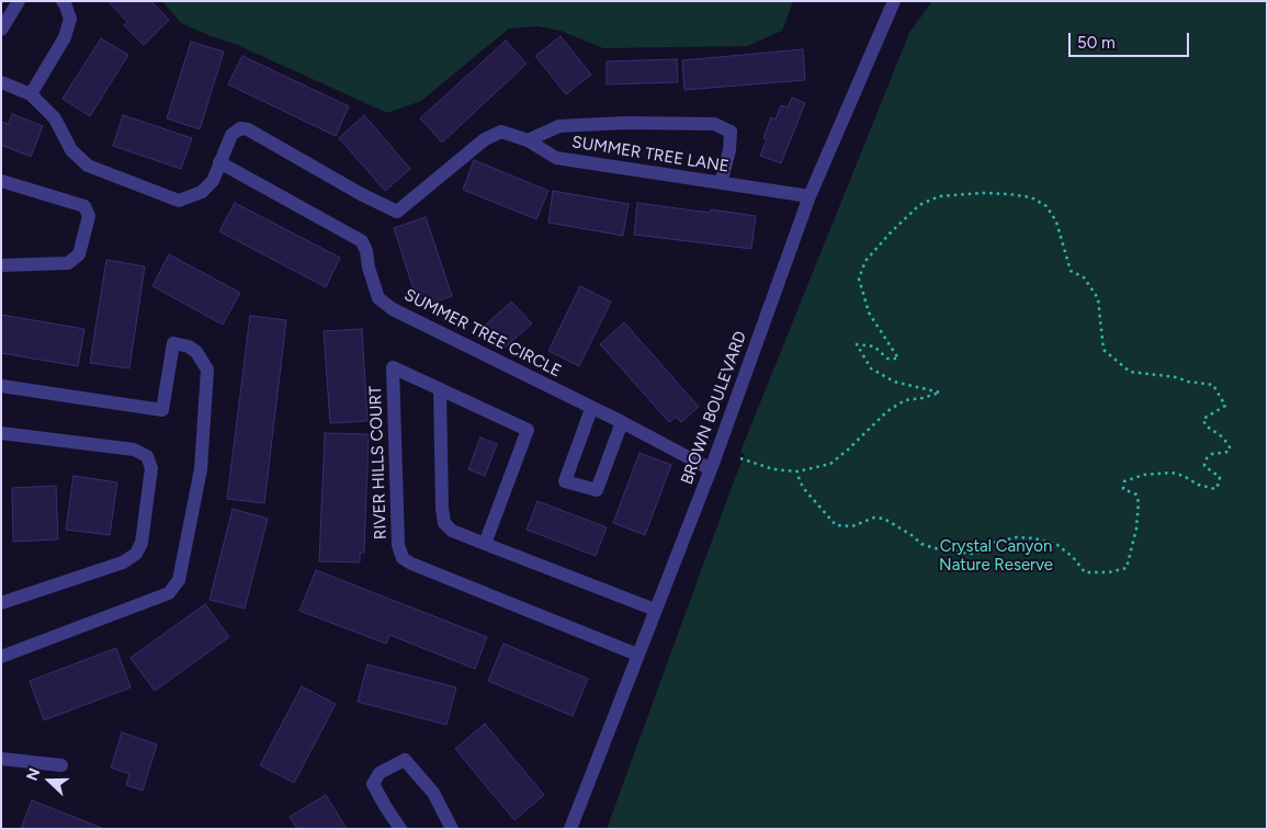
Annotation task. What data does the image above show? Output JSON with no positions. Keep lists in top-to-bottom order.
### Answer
{
  "streets": {
    "street": [
      "SUMMER TREE LANE",
      "SUMMER TREE CIRCLE",
      "BROWN BOULEVARD",
      "RIVER HILLS COURT"
    ]
  },
  "crossings": [
    ["SUMMER TREE LANE", "SUMMER TREE CIRCLE"],
    ["SUMMER TREE LANE", "BROWN BOULEVARD"],
    ["SUMMER TREE CIRCLE", "BROWN BOULEVARD"],
    ["BROWN BOULEVARD", "RIVER HILLS COURT"]
  ],
  "parks": ["Crystal Canyon Nature Reserve"],
  "scale_bar": "50 m",
  "north": "left"
}
